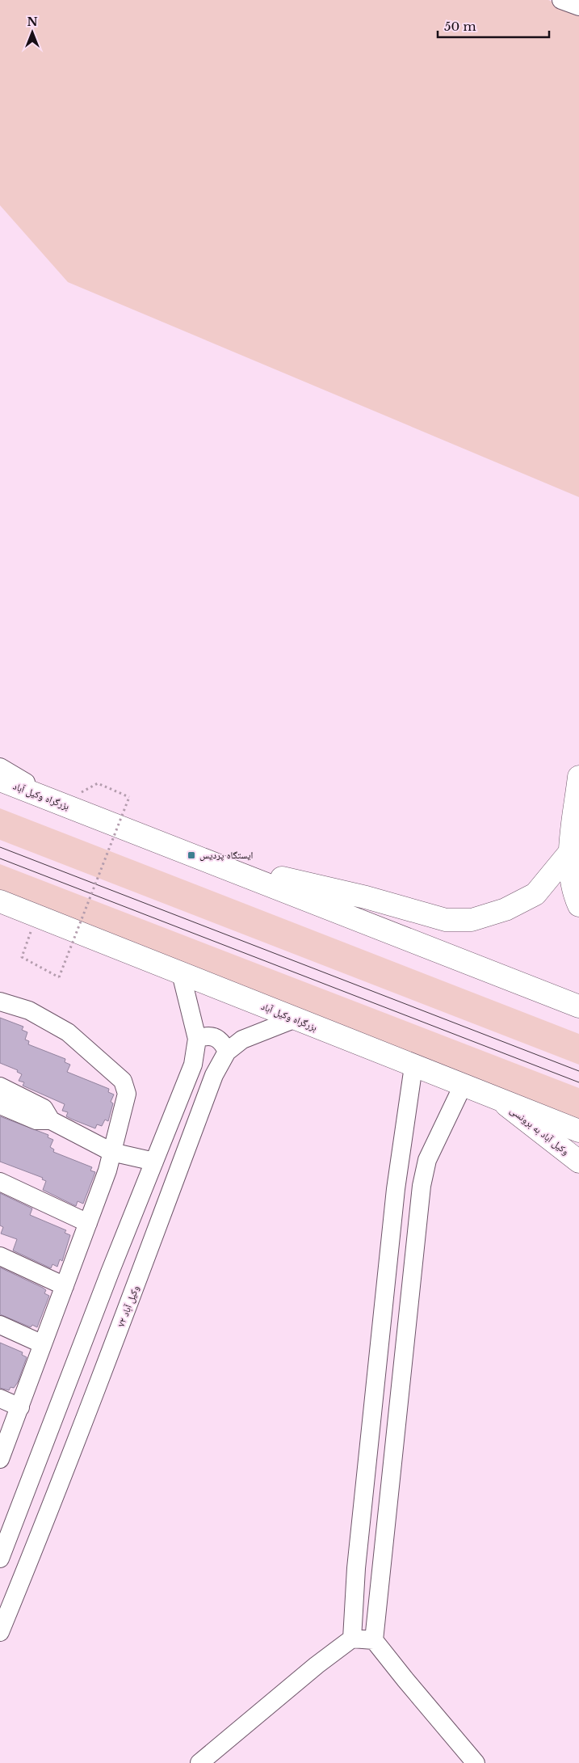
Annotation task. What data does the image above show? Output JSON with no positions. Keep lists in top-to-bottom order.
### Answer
{
  "streets": {
    "main road": ["بزرگراه وکیل آباد", "وکیل آباد به برونسی"],
    "street": ["۷۲ وکیل آباد"]
  },
  "crossings": [
    ["بزرگراه وکیل آباد", "وکیل آباد به برونسی"],
    ["بزرگراه وکیل آباد", "۷۲ وکیل آباد"]
  ],
  "places": {
    "transit": ["ایستگاه پردیس"]
  },
  "scale_bar": "50 m",
  "north": "top"
}
